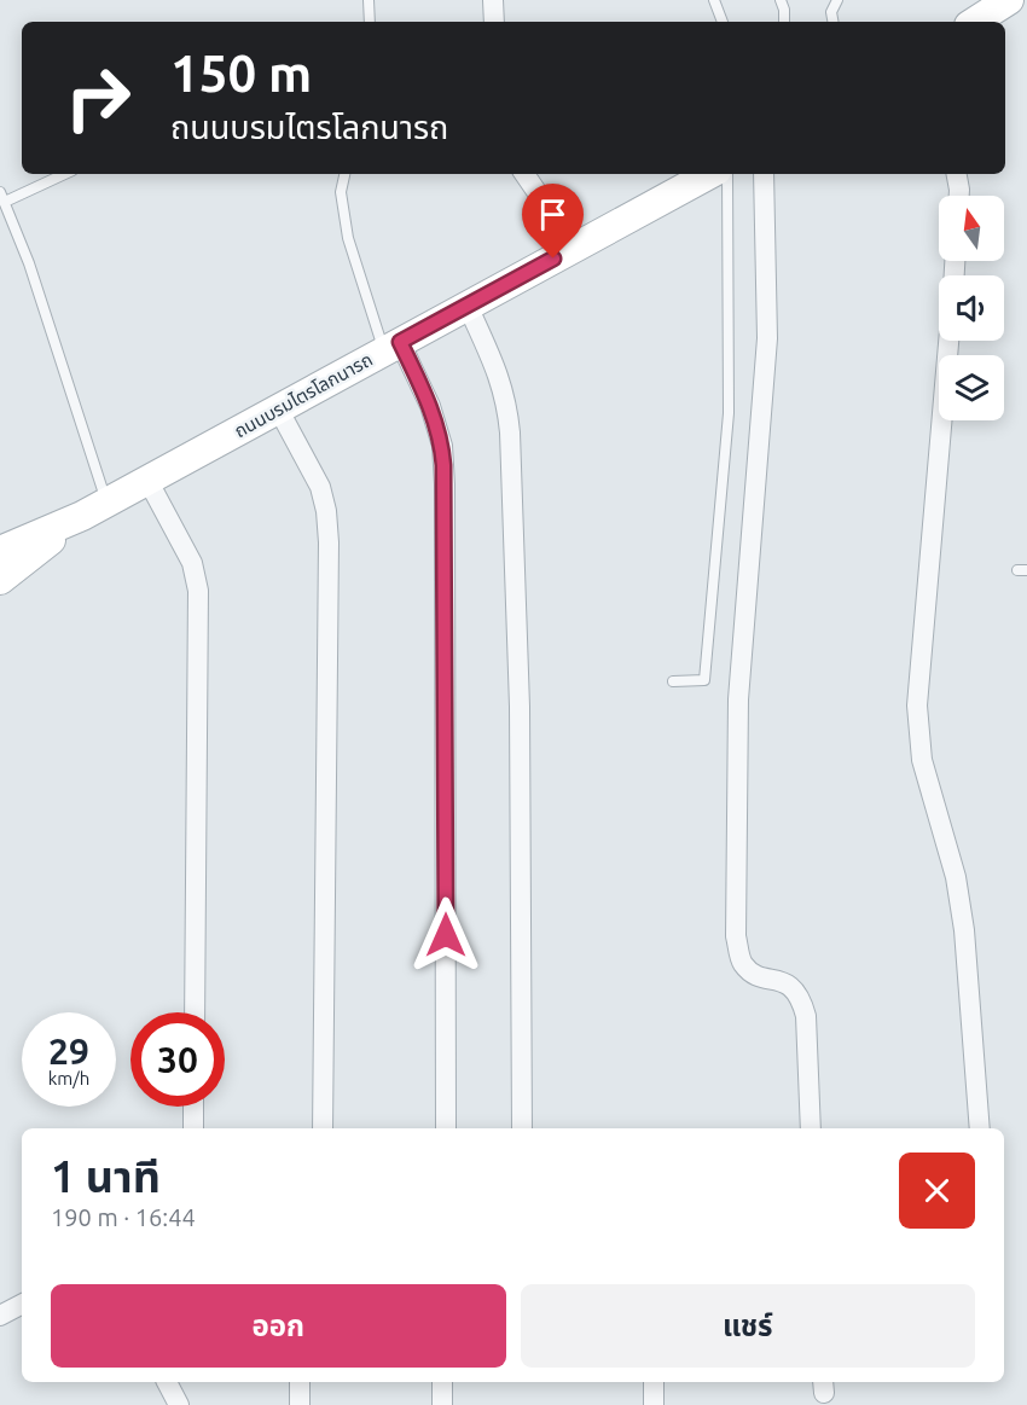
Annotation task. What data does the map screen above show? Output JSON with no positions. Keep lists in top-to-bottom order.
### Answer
{
  "streets": {
    "main road": ["ถนนบรมไตรโลกนารถ"]
  },
  "north": "top",
  "page": {
    "turn": ["150 m", "ถนนบรมไตรโลกนารถ"],
    "speed": "29 km/h",
    "limit": "30",
    "heading": ["1 นาที", "190 m · 16:44"],
    "buttons": ["ออก", "แชร์"]
  }
}
